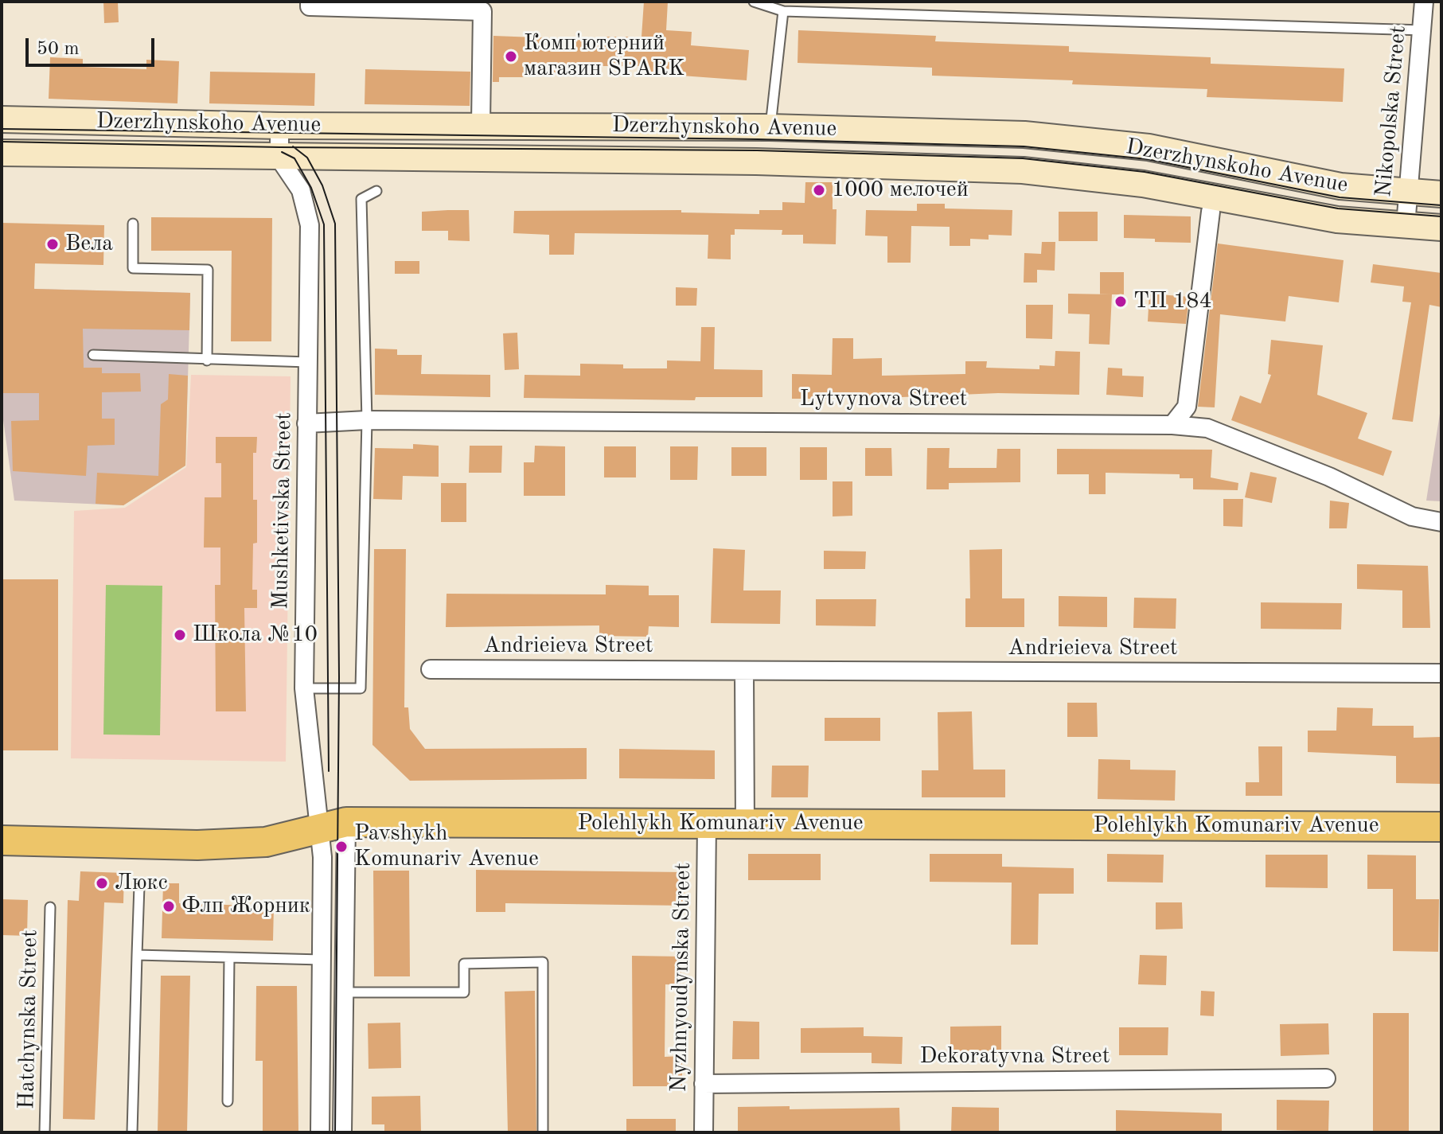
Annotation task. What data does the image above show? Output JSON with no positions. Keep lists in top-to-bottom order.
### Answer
{
  "streets": {
    "main road": ["Polehlykh Komunariv Avenue"],
    "street": [
      "Nikopolska Street",
      "Dzerzhynskoho Avenue",
      "Lytvynova Street",
      "Mushketivska Street",
      "Andrieieva Street",
      "Nyzhnyoudynska Street",
      "Dekoratyvna Street"
    ],
    "lane": ["Hatchynska Street"]
  },
  "crossings": [
    ["Nikopolska Street", "Dzerzhynskoho Avenue"],
    ["Dzerzhynskoho Avenue", "Mushketivska Street"],
    ["Lytvynova Street", "Mushketivska Street"],
    ["Mushketivska Street", "Polehlykh Komunariv Avenue"],
    ["Polehlykh Komunariv Avenue", "Nyzhnyoudynska Street"],
    ["Nyzhnyoudynska Street", "Dekoratyvna Street"]
  ],
  "places": [
    "Комп'ютерний магазин SPARK",
    "1000 мелочей",
    "Вела",
    "ТП 184",
    "Школа №10",
    "Pavshykh Komunariv Avenue",
    "Люкс",
    "Флп Жорник"
  ],
  "scale_bar": "50 m"
}
